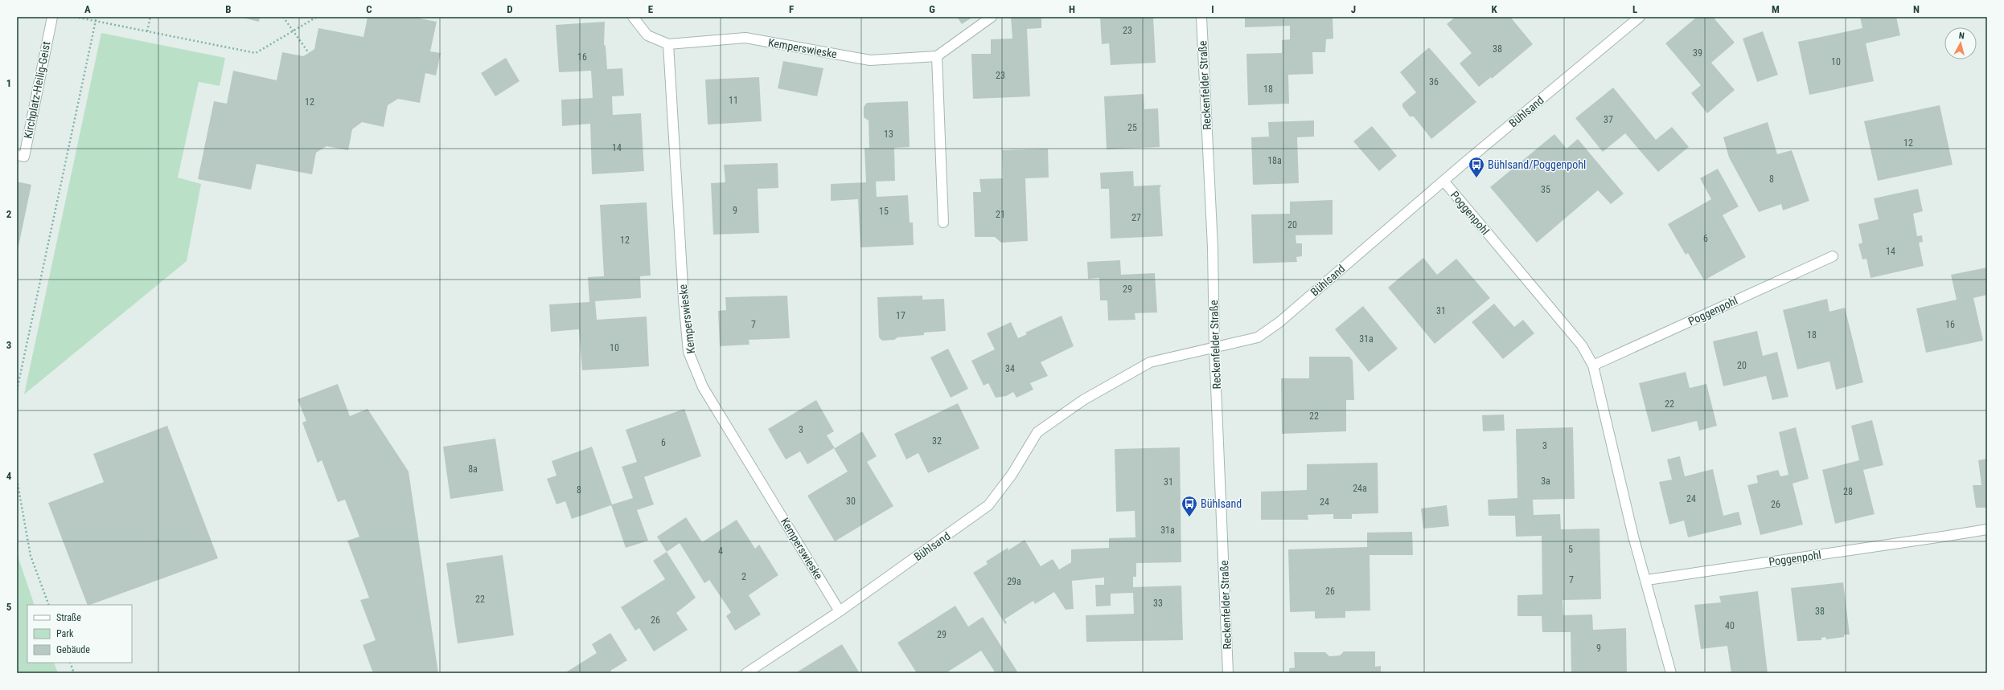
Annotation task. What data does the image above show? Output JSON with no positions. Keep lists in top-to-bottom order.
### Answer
{
  "streets": {
    "street": [
      "Kemperswieske",
      "Reckenfelder Straße",
      "Kirchplatz-Heilig-Geist",
      "Bühlsand",
      "Poggenpohl"
    ]
  },
  "crossings": [
    ["Kemperswieske", "Bühlsand"],
    ["Reckenfelder Straße", "Bühlsand"],
    ["Bühlsand", "Poggenpohl"]
  ],
  "places": {
    "bus stop": ["Bühlsand/Poggenpohl", "Bühlsand"]
  },
  "house_numbers": [
    "23",
    "38",
    "39",
    "16",
    "10",
    "23",
    "36",
    "18",
    "11",
    "12",
    "37",
    "25",
    "13",
    "12",
    "14",
    "18a",
    "8",
    "35",
    "9",
    "15",
    "21",
    "27",
    "20",
    "6",
    "12",
    "14",
    "29",
    "31",
    "17",
    "7",
    "16",
    "18",
    "31a",
    "10",
    "20",
    "34",
    "22",
    "22",
    "3",
    "32",
    "6",
    "3",
    "8a",
    "3a",
    "31",
    "24a",
    "8",
    "28",
    "24",
    "30",
    "24",
    "26",
    "31a",
    "5",
    "4",
    "2",
    "7",
    "29a",
    "26",
    "22",
    "33",
    "38",
    "26",
    "40",
    "29",
    "9"
  ],
  "legend": ["Straße", "Park", "Gebäude"],
  "north": "top",
  "grid": {
    "columns": [
      "A",
      "B",
      "C",
      "D",
      "E",
      "F",
      "G",
      "H",
      "I",
      "J",
      "K",
      "L",
      "M",
      "N"
    ],
    "rows": [
      "1",
      "2",
      "3",
      "4",
      "5"
    ]
  }
}
